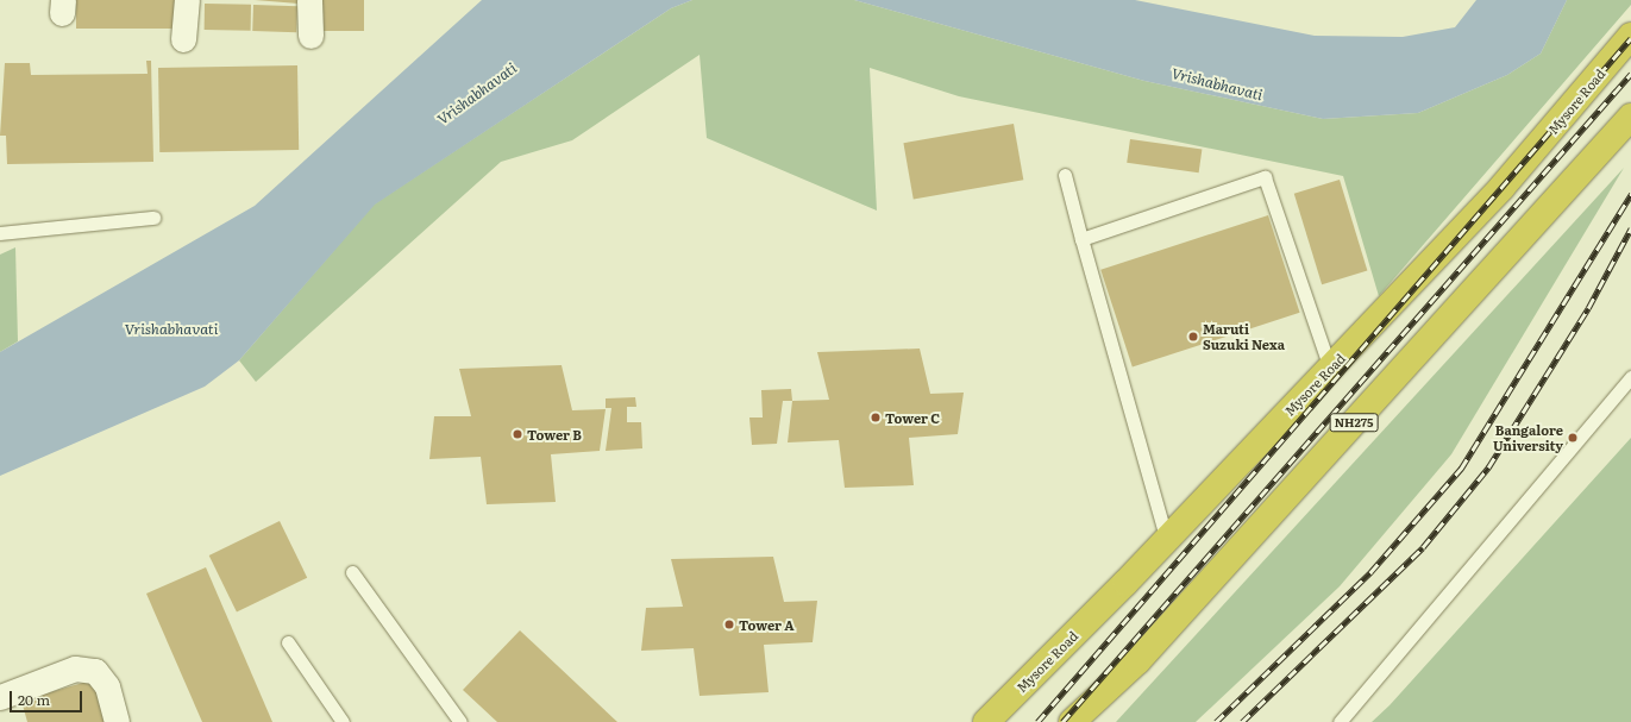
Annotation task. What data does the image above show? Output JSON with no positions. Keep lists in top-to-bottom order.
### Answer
{
  "streets": {
    "highway": ["Mysore Road", "NH275"]
  },
  "water": ["Vrishabhavati"],
  "places": [
    "Maruti Suzuki Nexa",
    "Tower C",
    "Tower B",
    "Bangalore University",
    "Tower A"
  ],
  "scale_bar": "20 m"
}
